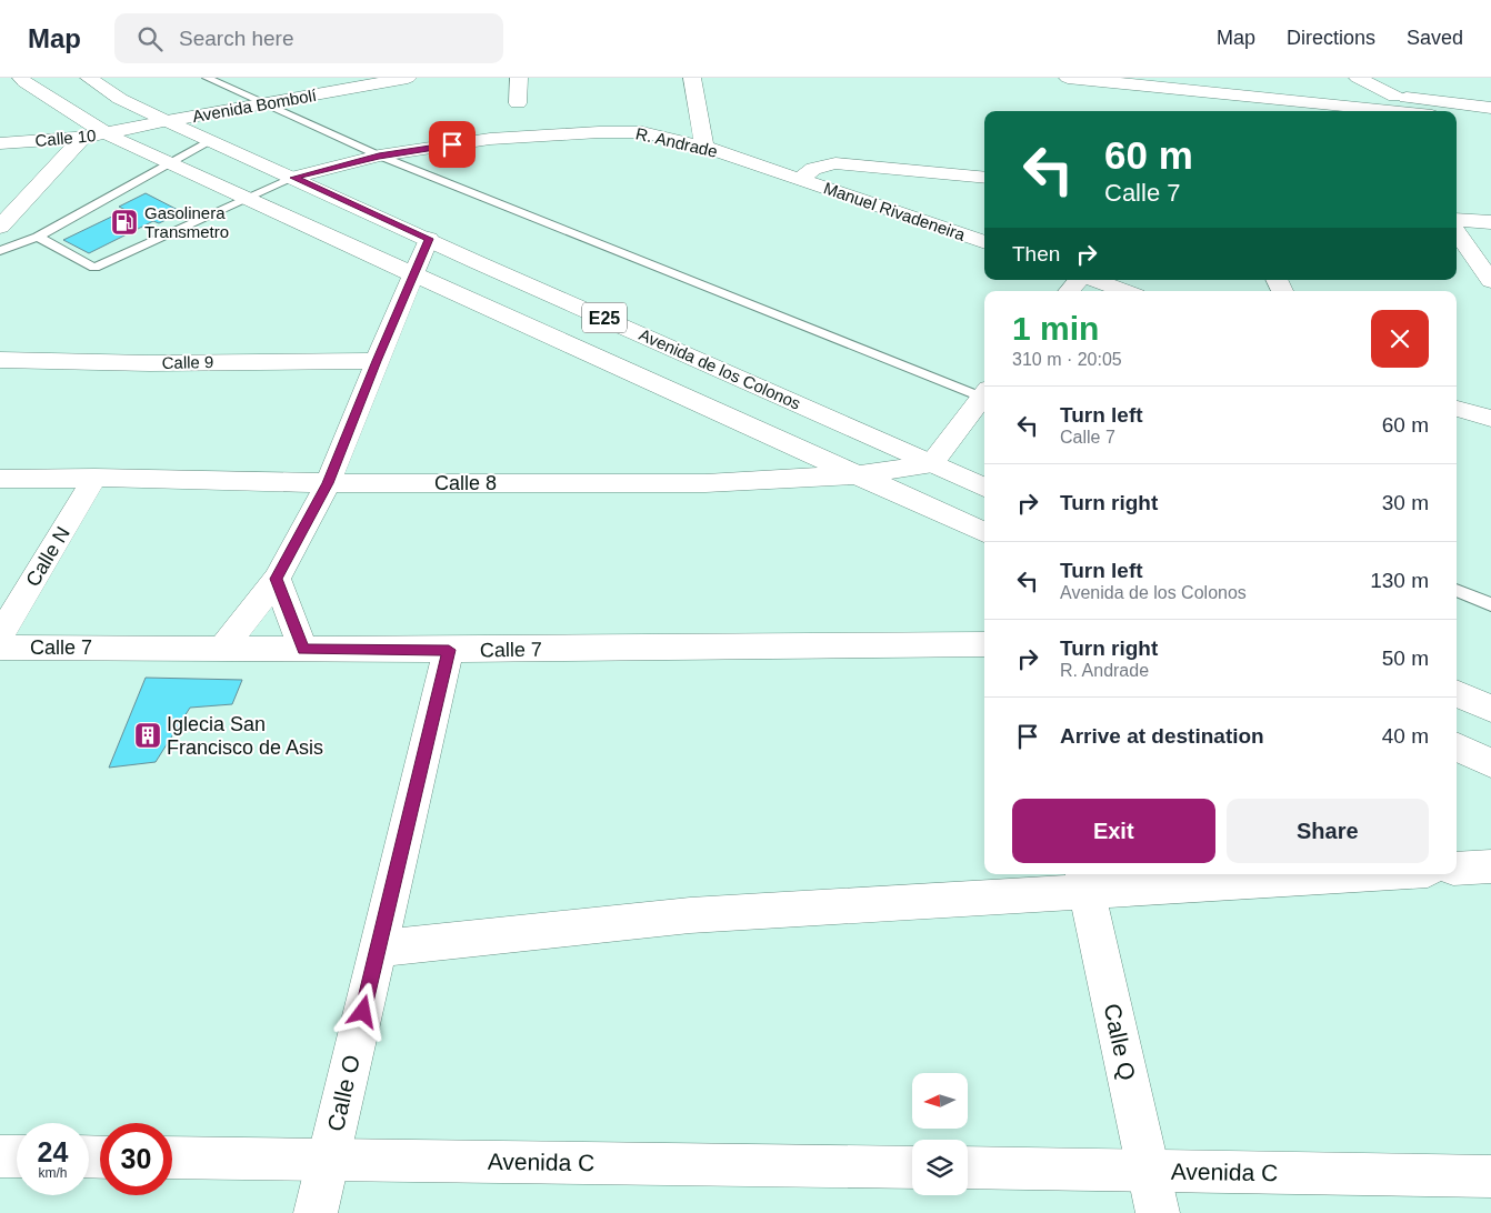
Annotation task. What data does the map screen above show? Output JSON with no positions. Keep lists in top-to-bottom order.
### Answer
{
  "streets": {
    "main road": [
      "Avenida Bombolí",
      "Calle 10",
      "R. Andrade",
      "Manuel Rivadeneira",
      "E25",
      "Calle 9",
      "Avenida de los Colonos",
      "Calle 8",
      "Calle N",
      "Calle 7",
      "Calle Q",
      "Calle O",
      "Avenida C"
    ]
  },
  "crossings": [
    ["Avenida Bombolí", "Calle 10"],
    ["Avenida Bombolí", "Avenida de los Colonos"],
    ["Calle 10", "Avenida de los Colonos"],
    ["R. Andrade", "Manuel Rivadeneira"],
    ["R. Andrade", "Avenida de los Colonos"],
    ["Avenida de los Colonos", "Calle 8"],
    ["Calle 8", "Calle N"],
    ["Calle 7", "Calle O"],
    ["Calle Q", "Avenida C"],
    ["Calle O", "Avenida C"]
  ],
  "places": {
    "fuel station": ["Gasolinera Transmetro"],
    "building": ["Iglecia San Francisco de Asis"]
  },
  "north": "left",
  "page": {
    "header": "Map",
    "search": "Search here",
    "nav": ["Map", "Directions", "Saved"],
    "turn": ["60 m", "Calle 7"],
    "then": "Then",
    "heading": ["1 min", "310 m · 20:05"],
    "list": [
      {
        "name": "Turn left",
        "note": "Calle 7",
        "value": "60 m"
      },
      {
        "name": "Turn right",
        "value": "30 m"
      },
      {
        "name": "Turn left",
        "note": "Avenida de los Colonos",
        "value": "130 m"
      },
      {
        "name": "Turn right",
        "note": "R. Andrade",
        "value": "50 m"
      },
      {
        "name": "Arrive at destination",
        "value": "40 m"
      }
    ],
    "buttons": ["Exit", "Share"],
    "speed": "24 km/h",
    "limit": "30"
  }
}
